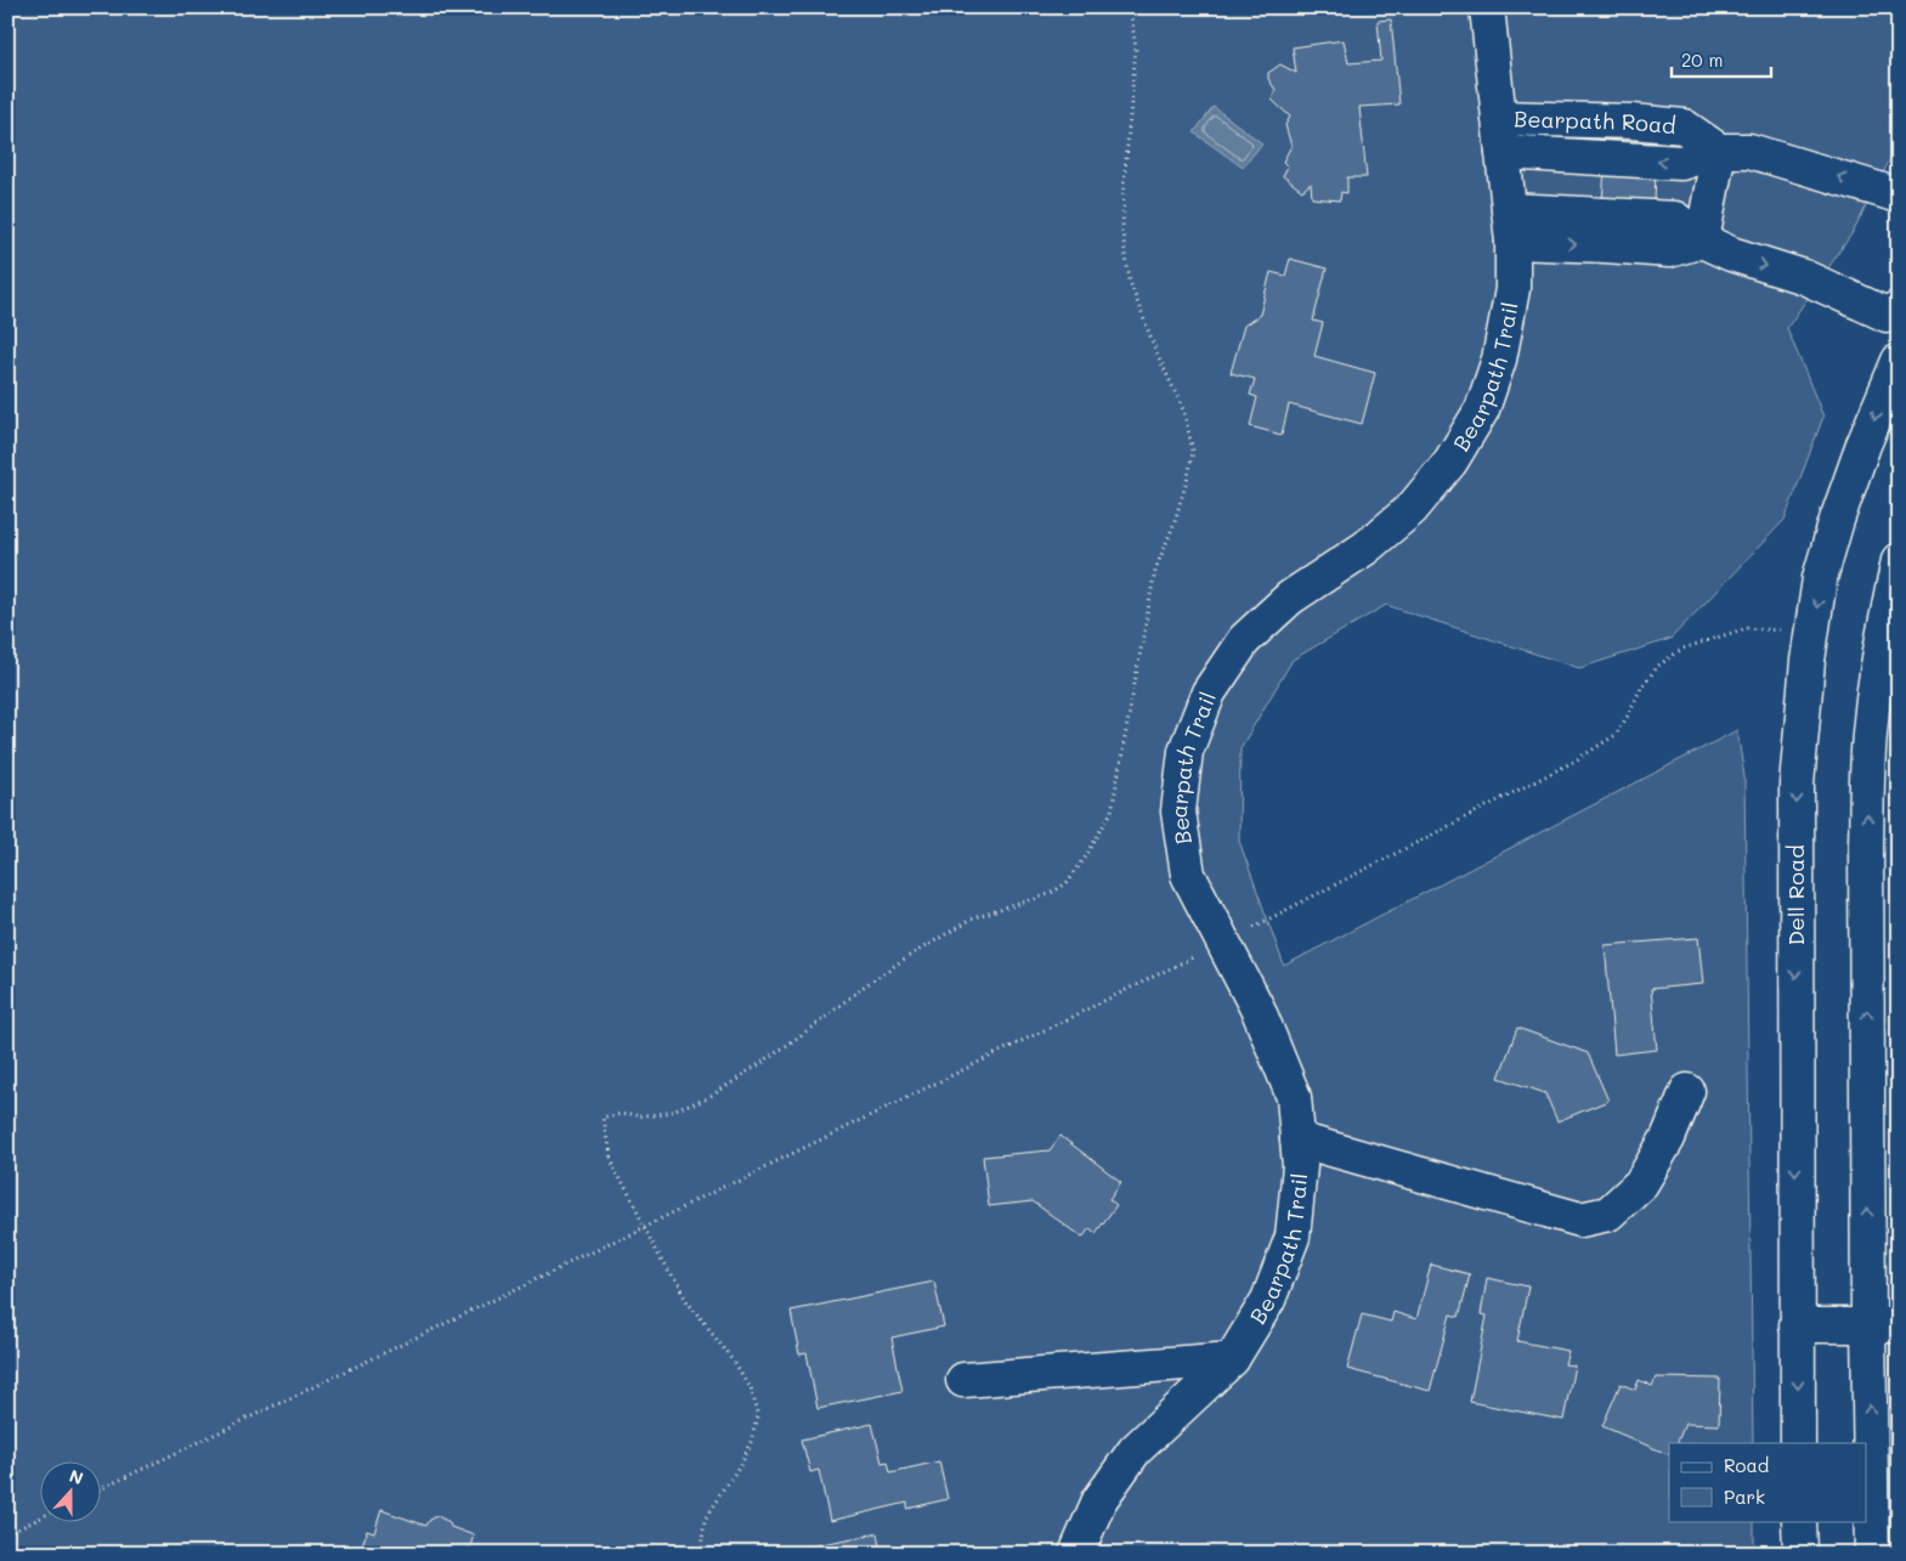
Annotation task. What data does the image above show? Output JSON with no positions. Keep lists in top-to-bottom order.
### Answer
{
  "streets": {
    "street": ["Bearpath Road", "Bearpath Trail", "Dell Road"]
  },
  "crossings": [
    ["Bearpath Road", "Bearpath Trail"]
  ],
  "legend": ["Road", "Park"],
  "scale_bar": "20 m",
  "north": "top"
}
